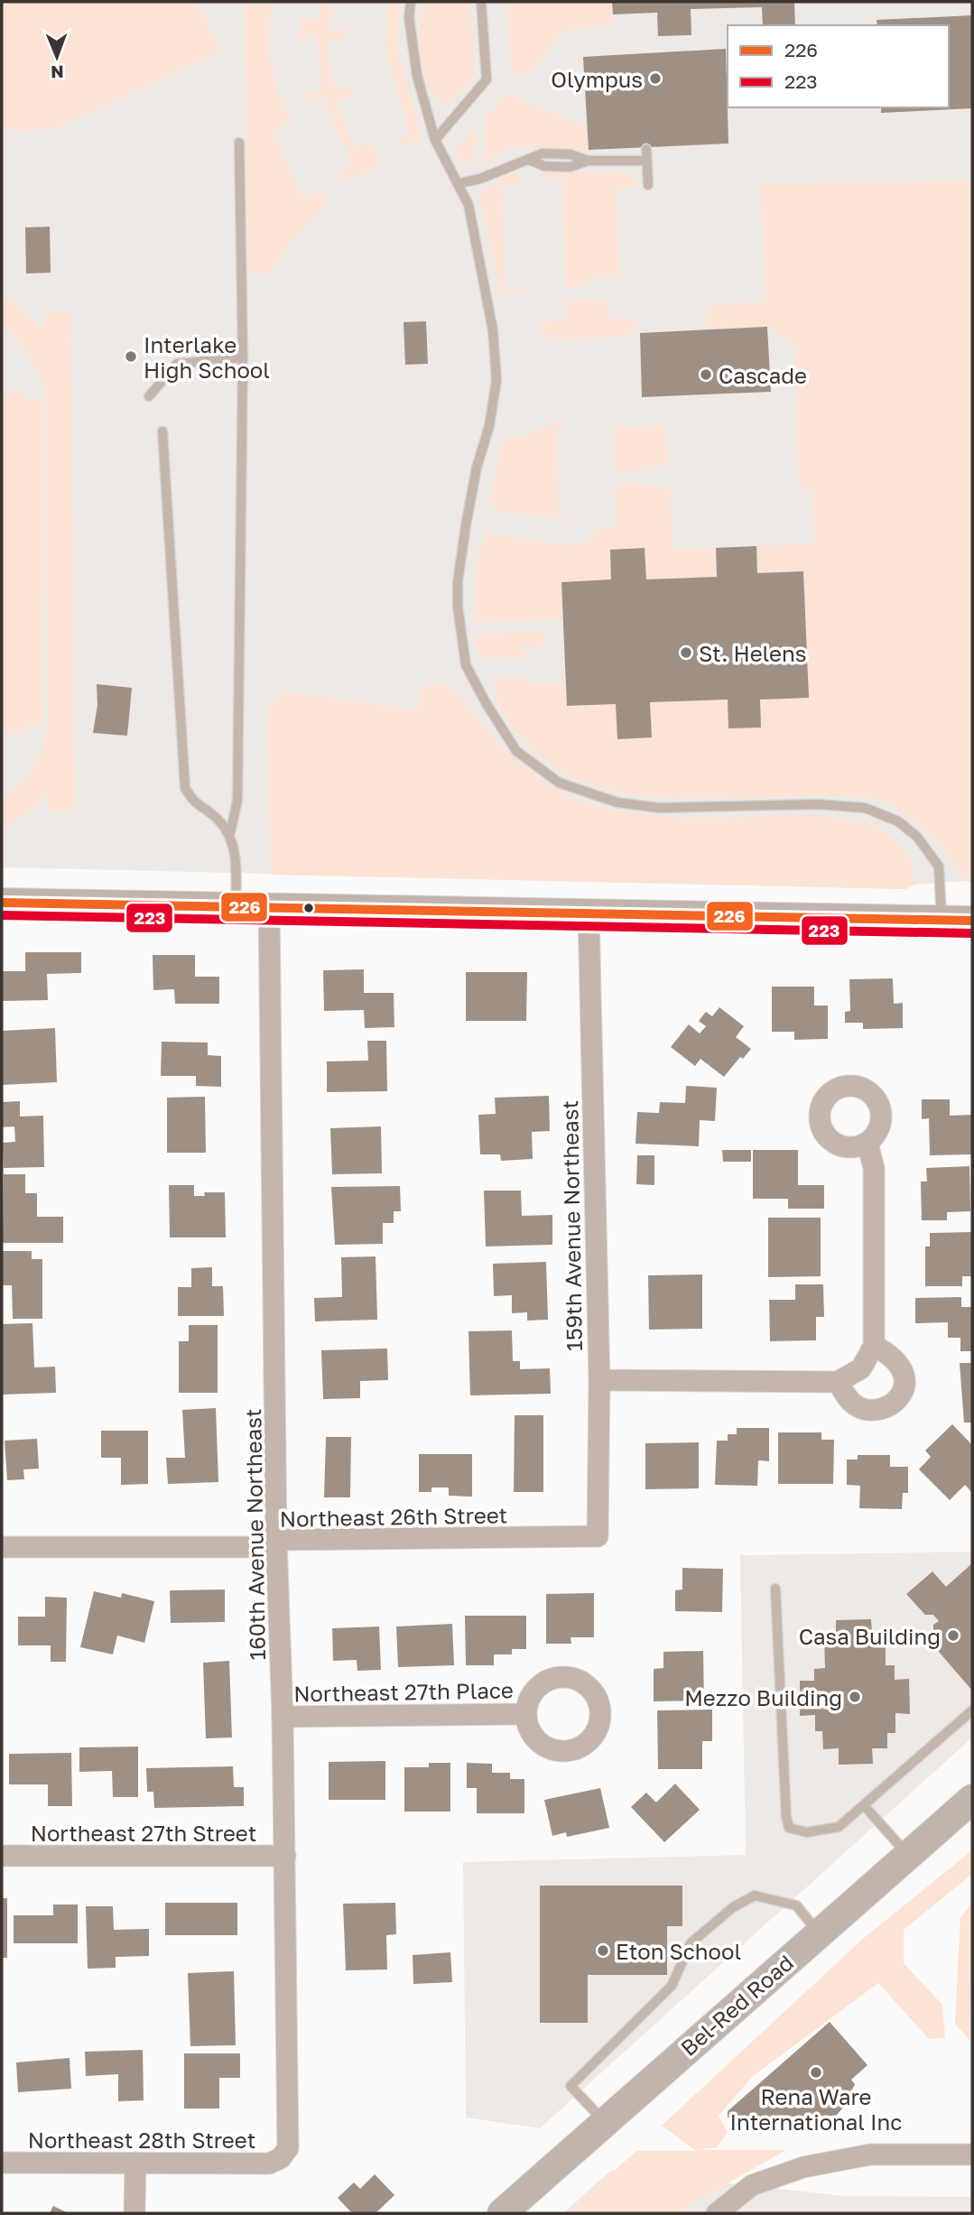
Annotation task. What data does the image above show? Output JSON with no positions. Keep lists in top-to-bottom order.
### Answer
{
  "streets": {
    "main road": ["Bel-Red Road"],
    "street": [
      "159th Avenue Northeast",
      "Northeast 26th Street",
      "160th Avenue Northeast",
      "Northeast 27th Place",
      "Northeast 27th Street",
      "Northeast 28th Street"
    ]
  },
  "crossings": [
    ["159th Avenue Northeast", "Northeast 26th Street"],
    ["Northeast 26th Street", "160th Avenue Northeast"],
    ["160th Avenue Northeast", "Northeast 27th Place"],
    ["160th Avenue Northeast", "Northeast 27th Street"],
    ["160th Avenue Northeast", "Northeast 28th Street"]
  ],
  "places": [
    "Olympus",
    "Interlake High School",
    "Cascade",
    "St. Helens",
    "Casa Building",
    "Mezzo Building",
    "Eton School",
    "Rena Ware International Inc"
  ],
  "lines": ["transit line 226", "transit line 223"],
  "legend": ["226", "223"],
  "north": "bottom"
}
